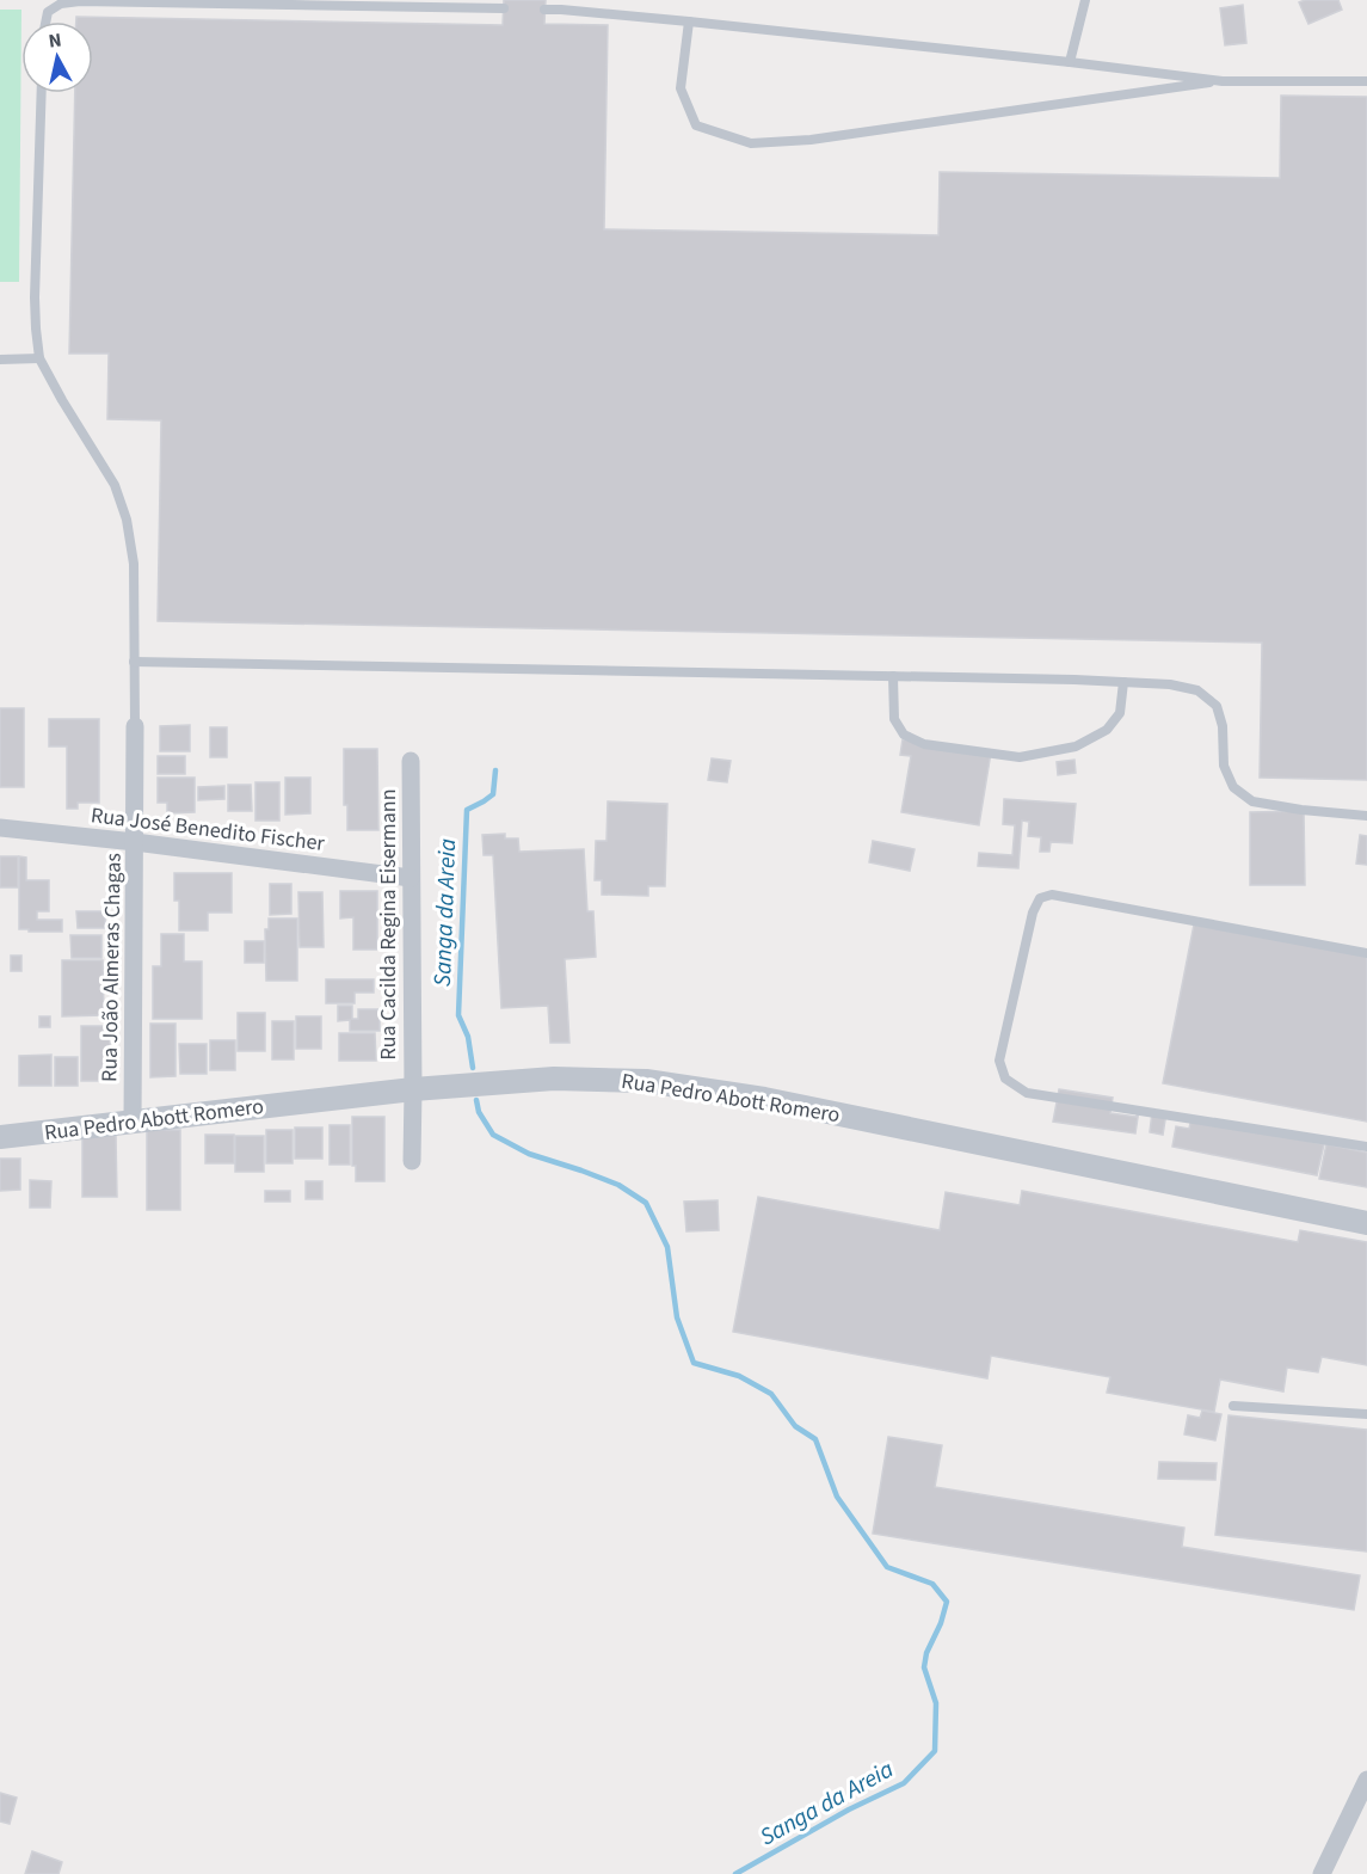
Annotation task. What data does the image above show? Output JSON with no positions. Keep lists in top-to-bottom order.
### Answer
{
  "streets": {
    "street": [
      "Rua José Benedito Fischer",
      "Rua Cacilda Regina Eisermann",
      "Rua João Almeras Chagas",
      "Rua Pedro Abott Romero"
    ]
  },
  "crossings": [
    ["Rua José Benedito Fischer", "Rua Cacilda Regina Eisermann"],
    ["Rua José Benedito Fischer", "Rua João Almeras Chagas"],
    ["Rua Cacilda Regina Eisermann", "Rua Pedro Abott Romero"],
    ["Rua João Almeras Chagas", "Rua Pedro Abott Romero"]
  ],
  "water": ["Sanga da Areia"],
  "north": "top"
}
